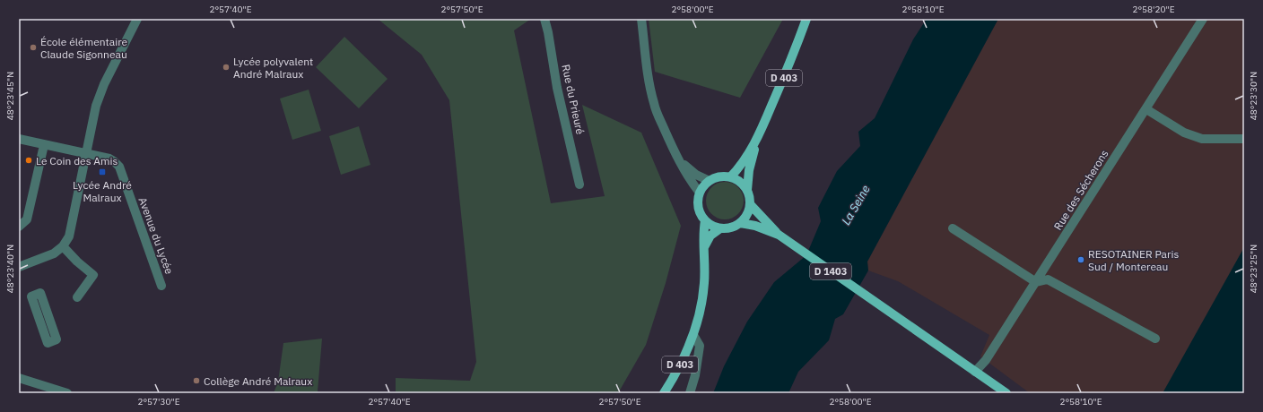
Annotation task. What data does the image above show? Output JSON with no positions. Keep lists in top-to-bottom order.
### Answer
{
  "streets": {
    "main road": ["D 403", "D 1403"],
    "street": ["Rue du Prieuré", "Rue des Sécherons", "Avenue du Lycée"]
  },
  "crossings": [
    ["D 403", "D 1403"],
    ["Rue des Sécherons", "D 1403"]
  ],
  "water": ["La Seine"],
  "places": {
    "other": [
      "École élémentaire Claude Sigonneau",
      "Lycée polyvalent André Malraux",
      "Le Coin des Amis",
      "RESOTAINER Paris Sud / Montereau",
      "Collège André Malraux"
    ],
    "transit": ["Lycée André Malraux"]
  },
  "coordinates": [
    "2°57'40\"E",
    "2°57'50\"E",
    "2°58'00\"E",
    "2°58'10\"E",
    "2°58'20\"E",
    "48°23'45\"N",
    "48°23'30\"N",
    "48°23'40\"N",
    "48°23'25\"N",
    "2°57'30\"E"
  ]
}
